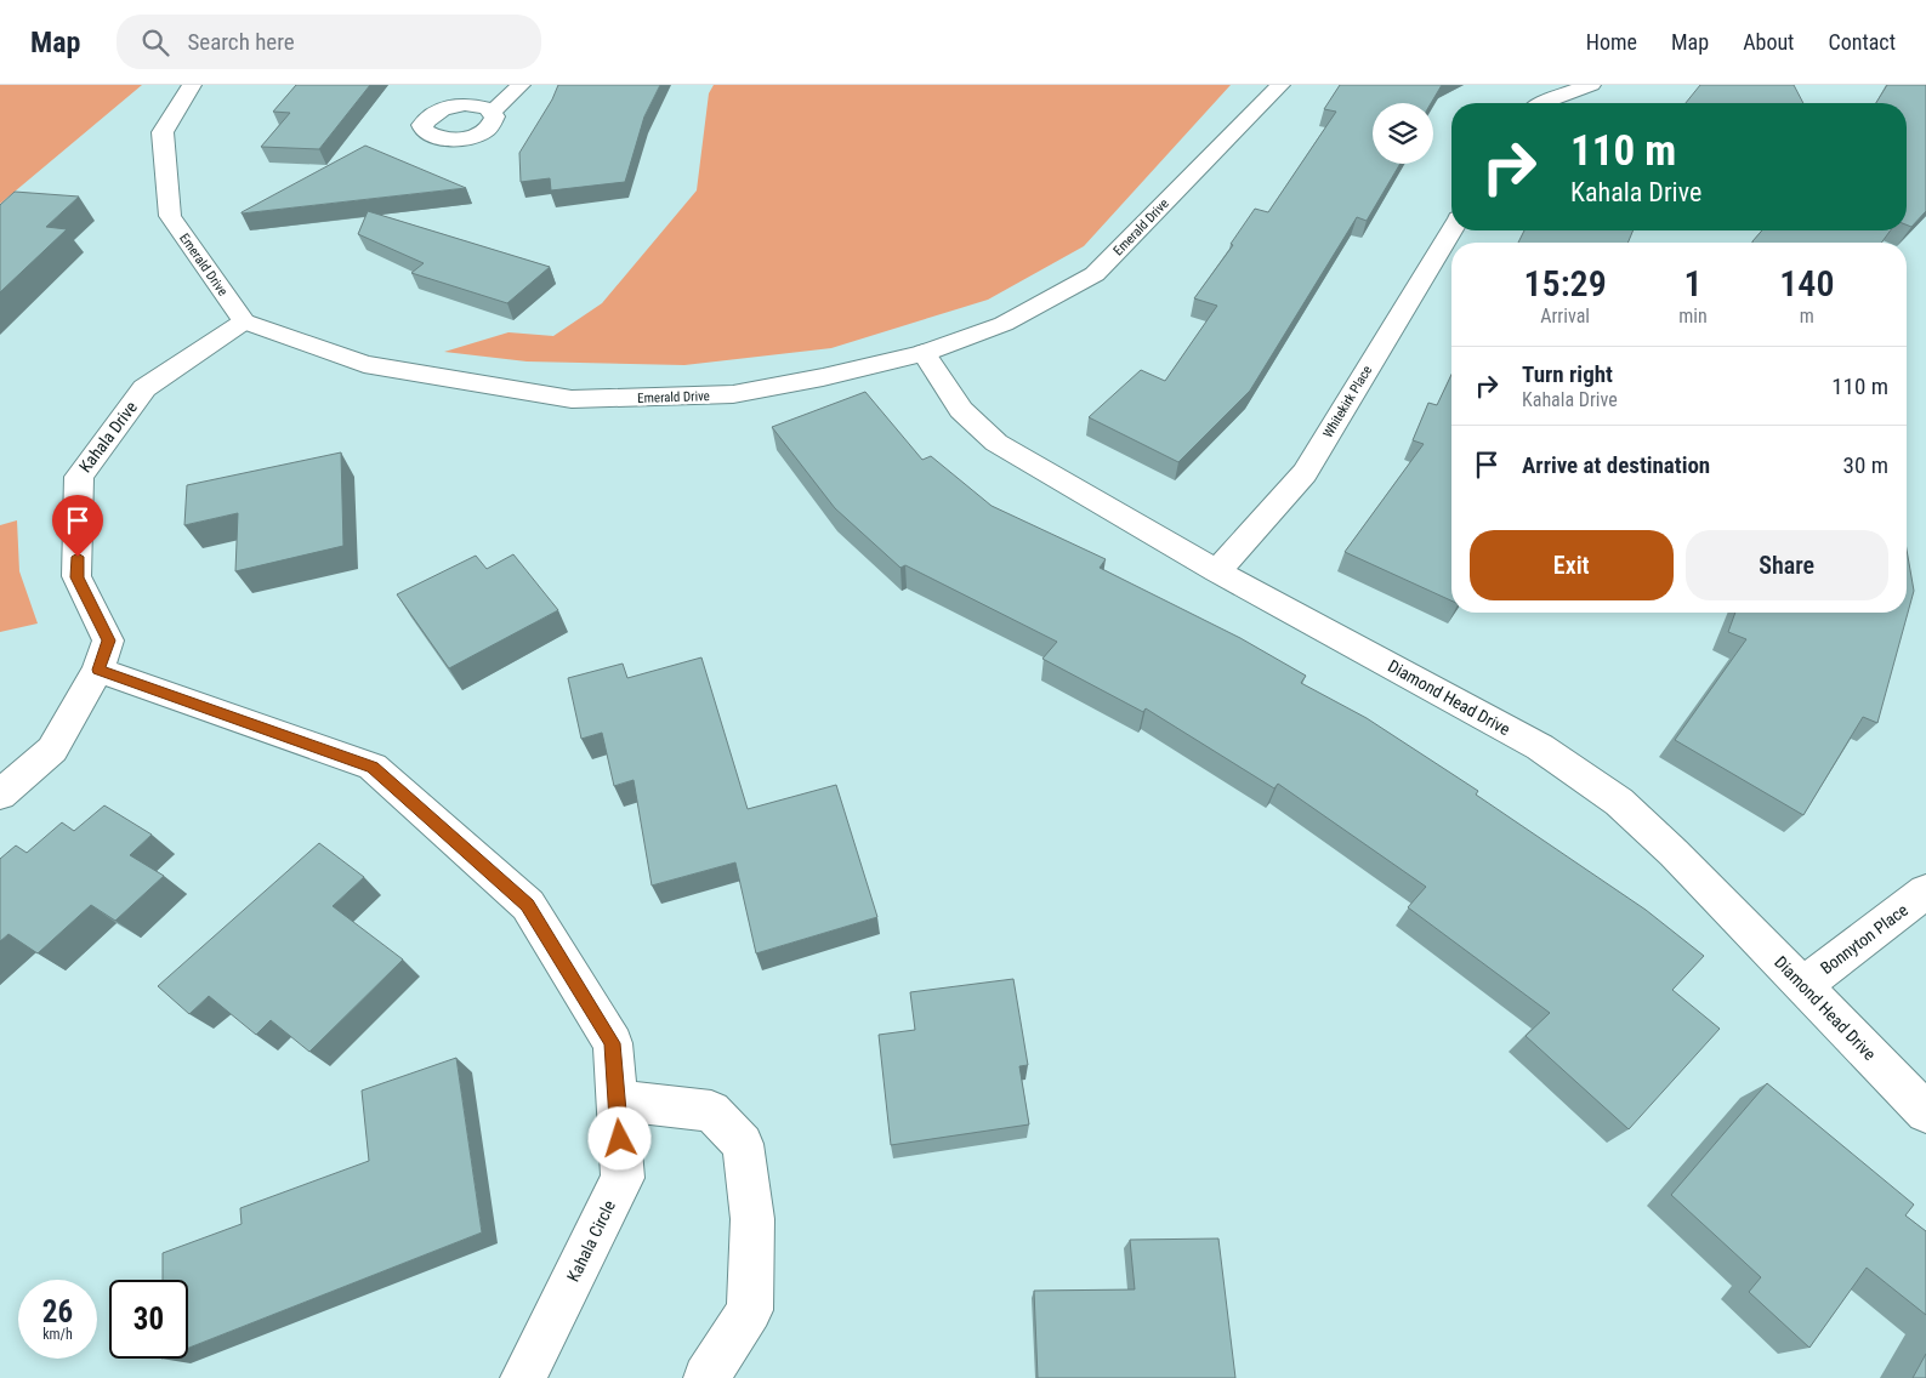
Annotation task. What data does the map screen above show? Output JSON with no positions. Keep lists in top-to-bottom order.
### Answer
{
  "streets": {
    "street": [
      "Emerald Drive",
      "Whitekirk Place",
      "Kahala Drive",
      "Diamond Head Drive",
      "Bonnyton Place",
      "Kahala Circle"
    ]
  },
  "crossings": [
    ["Emerald Drive", "Kahala Drive"],
    ["Emerald Drive", "Diamond Head Drive"],
    ["Whitekirk Place", "Diamond Head Drive"],
    ["Kahala Drive", "Kahala Circle"],
    ["Diamond Head Drive", "Bonnyton Place"]
  ],
  "page": {
    "header": "Map",
    "search": "Search here",
    "nav": [
      "Home",
      "Map",
      "About",
      "Contact"
    ],
    "turn": ["110 m", "Kahala Drive"],
    "eta": [
      "15:29",
      "Arrival",
      "1",
      "min",
      "140",
      "m"
    ],
    "list": [
      {
        "name": "Turn right",
        "note": "Kahala Drive",
        "value": "110 m"
      },
      {
        "name": "Arrive at destination",
        "value": "30 m"
      }
    ],
    "buttons": ["Exit", "Share"],
    "speed": "26 km/h",
    "limit": "30"
  }
}
